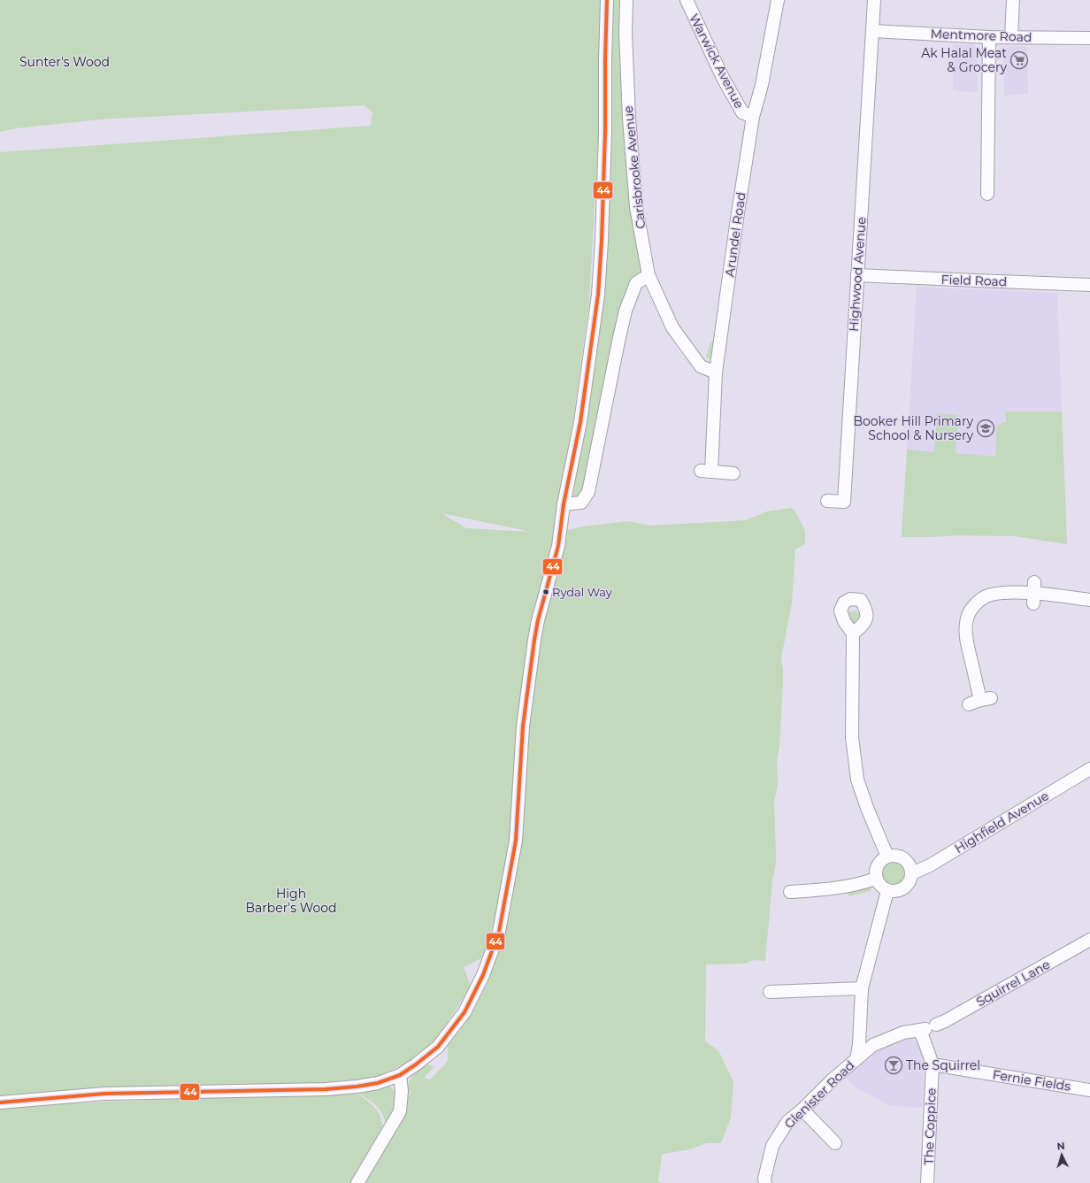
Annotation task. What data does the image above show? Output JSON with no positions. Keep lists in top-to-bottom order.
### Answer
{
  "streets": {
    "street": [
      "Mentmore Road",
      "Warwick Avenue",
      "Carisbrooke Avenue",
      "Arundel Road",
      "Highwood Avenue",
      "Field Road",
      "Highfield Avenue",
      "Squirrel Lane",
      "Fernie Fields",
      "Glenister Road",
      "The Coppice"
    ]
  },
  "crossings": [
    ["Mentmore Road", "Highwood Avenue"],
    ["Warwick Avenue", "Arundel Road"],
    ["Carisbrooke Avenue", "Arundel Road"],
    ["Highwood Avenue", "Field Road"],
    ["Highfield Avenue", "Glenister Road"],
    ["Squirrel Lane", "Glenister Road"],
    ["Squirrel Lane", "The Coppice"],
    ["Fernie Fields", "The Coppice"]
  ],
  "parks": ["Sunter's Wood", "High Barber's Wood"],
  "places": {
    "supermarket": ["Ak Halal Meat & Grocery"],
    "school or university": ["Booker Hill Primary School & Nursery"],
    "other": ["Rydal Way"],
    "bar": ["The Squirrel"]
  },
  "lines": ["transit line 44"],
  "north": "top"
}
